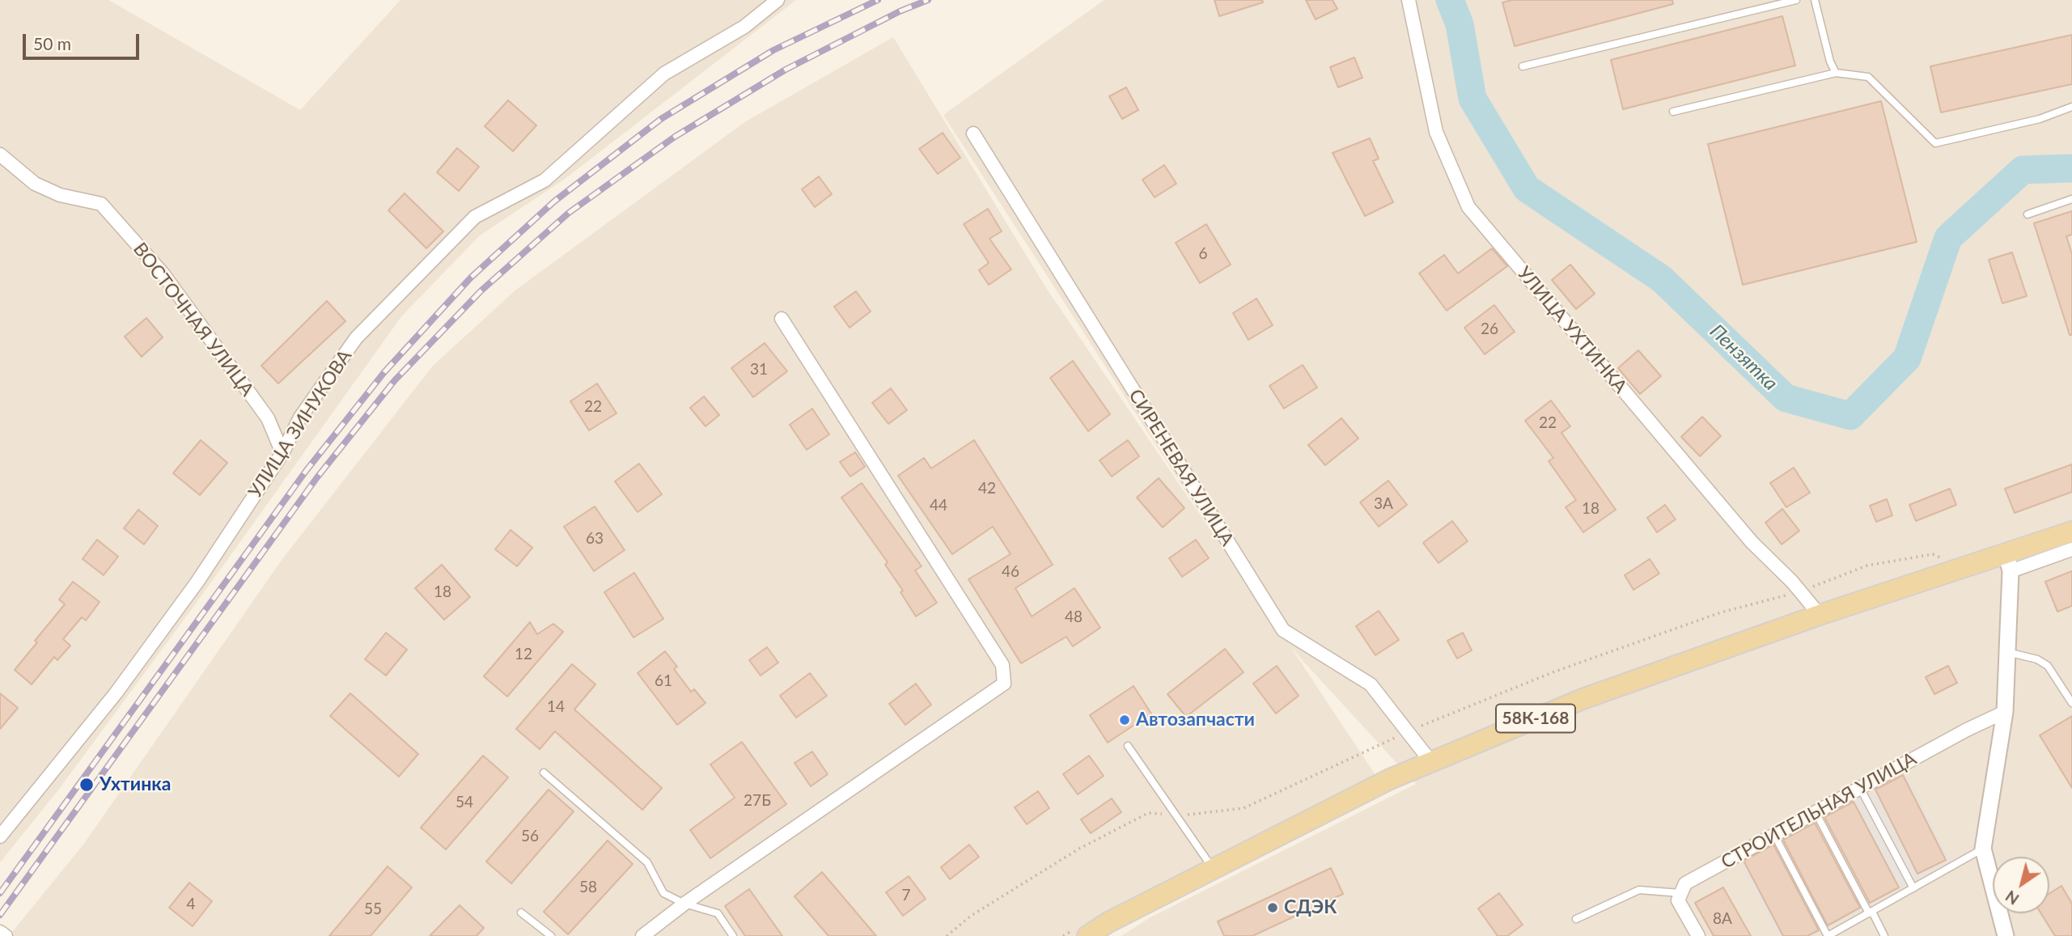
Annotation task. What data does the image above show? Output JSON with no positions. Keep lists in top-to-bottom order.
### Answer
{
  "streets": {
    "main road": ["58К-168"],
    "street": [
      "ВОСТОЧНАЯ УЛИЦА",
      "УЛИЦА УХТИНКА",
      "УЛИЦА ЗИНУКОВА",
      "СИРЕНЕВАЯ УЛИЦА",
      "СТРОИТЕЛЬНАЯ УЛИЦА"
    ]
  },
  "crossings": [
    ["ВОСТОЧНАЯ УЛИЦА", "УЛИЦА ЗИНУКОВА"],
    ["УЛИЦА УХТИНКА", "58К-168"],
    ["СИРЕНЕВАЯ УЛИЦА", "58К-168"]
  ],
  "water": ["Пензятка"],
  "places": ["Автозапчасти", "Ухтинка", "СДЭК"],
  "house_numbers": [
    "6",
    "26",
    "31",
    "22",
    "22",
    "42",
    "3А",
    "44",
    "18",
    "63",
    "46",
    "18",
    "48",
    "12",
    "61",
    "14",
    "27Б",
    "54",
    "56",
    "58",
    "7",
    "4",
    "55",
    "8А"
  ],
  "scale_bar": "50 m",
  "north": "bottom left"
}
